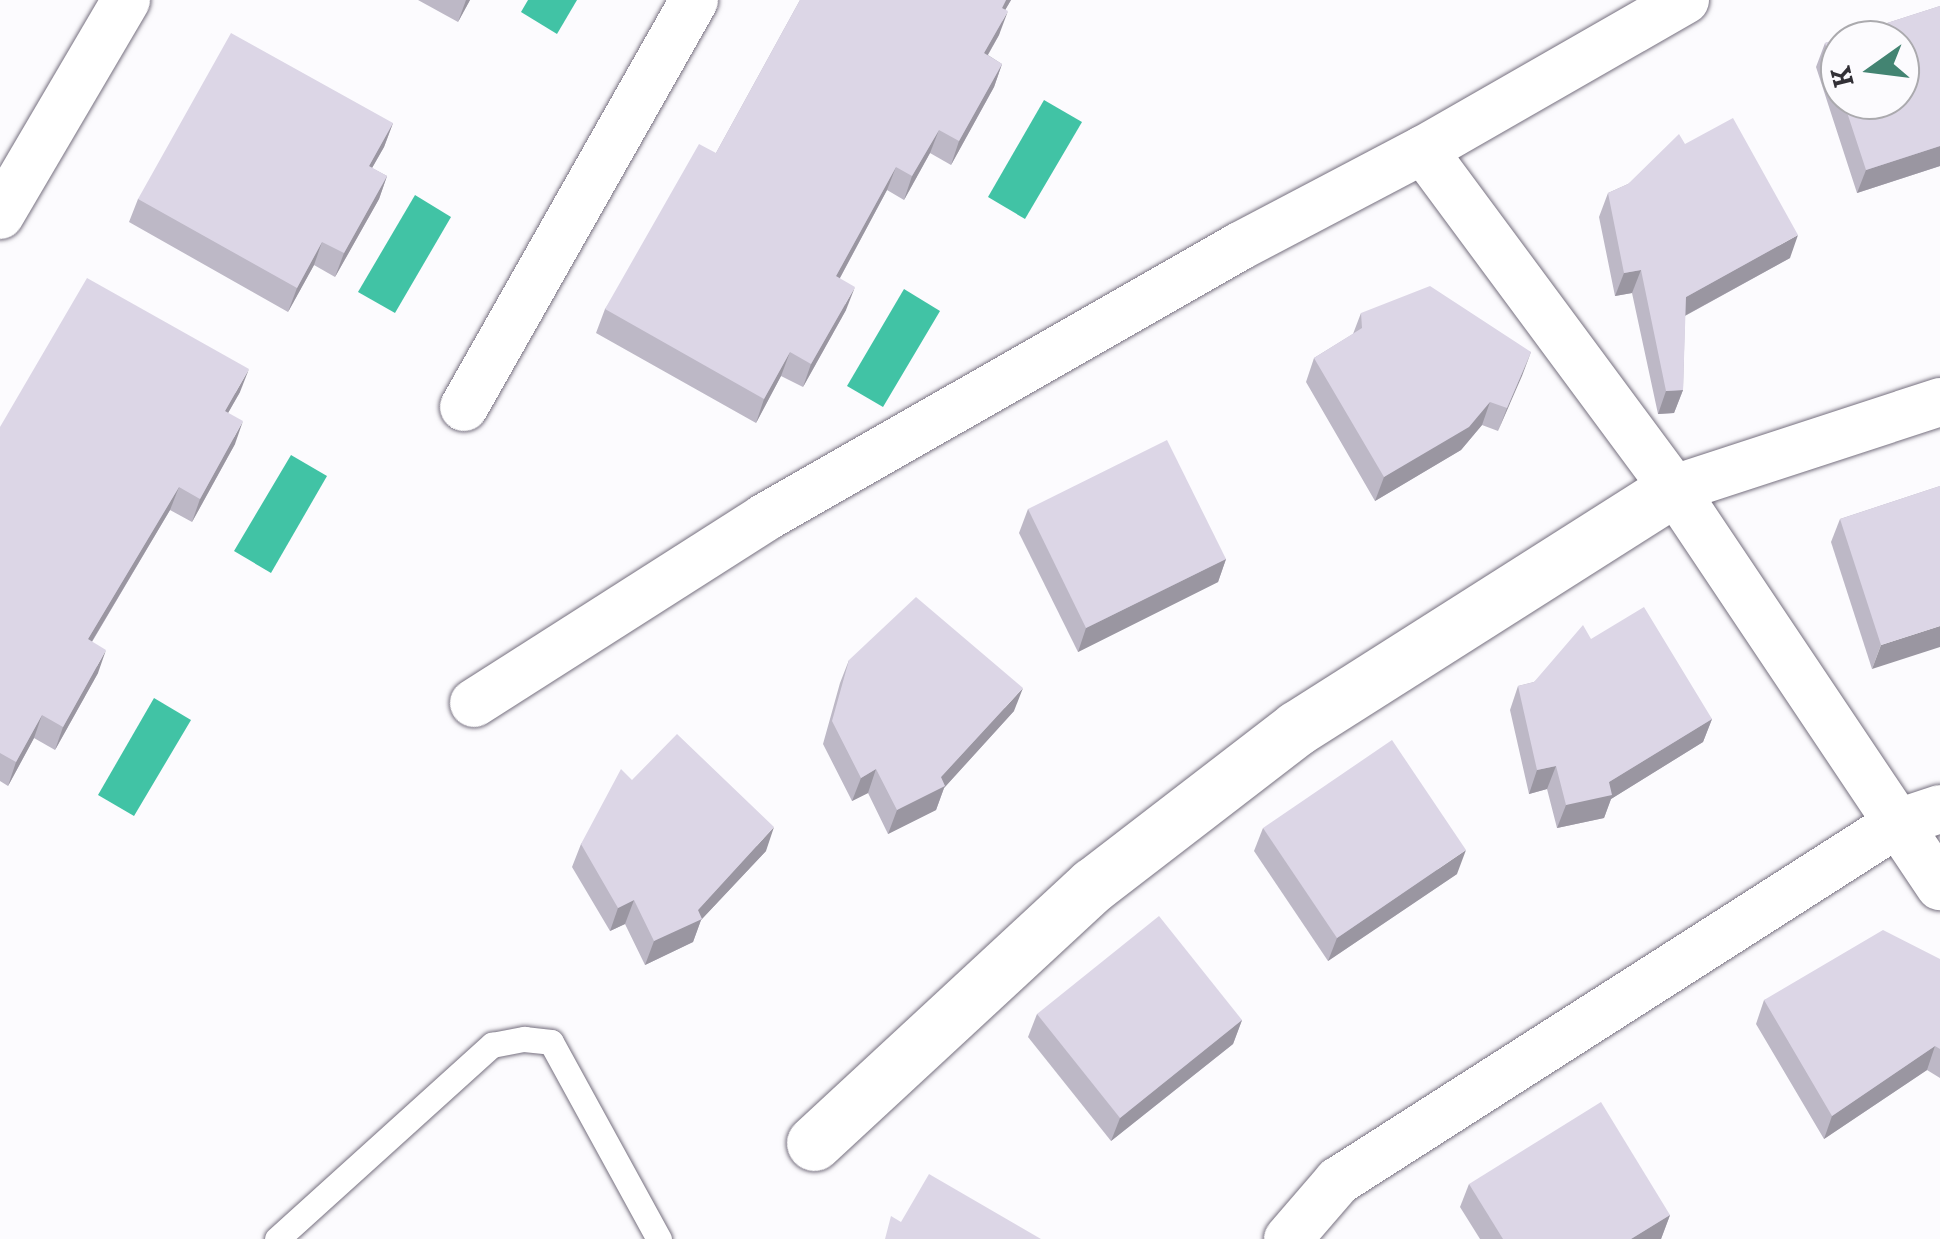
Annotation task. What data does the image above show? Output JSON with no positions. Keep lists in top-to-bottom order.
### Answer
{
  "north": "left"
}
